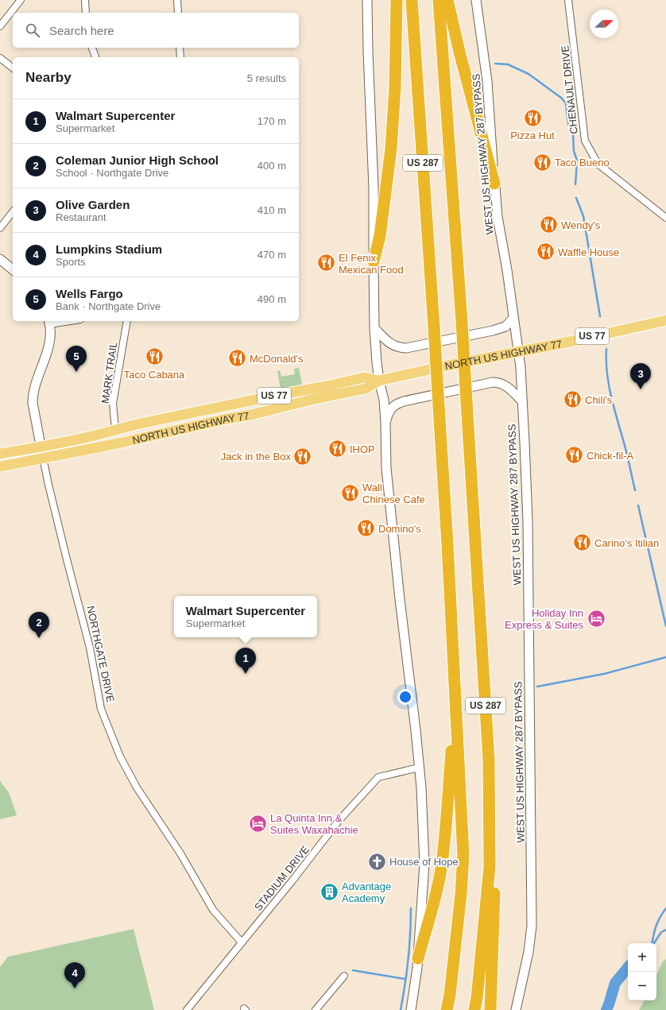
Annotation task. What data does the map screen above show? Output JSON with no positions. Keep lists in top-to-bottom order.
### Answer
{
  "streets": {
    "highway": ["US 287"],
    "main road": [
      "WEST US HIGHWAY 287 BYPASS",
      "US 77",
      "NORTH US HIGHWAY 77",
      "NORTHGATE DRIVE"
    ],
    "street": ["CHENAULT DRIVE", "MARK TRAIL", "STADIUM DRIVE"]
  },
  "crossings": [
    ["WEST US HIGHWAY 287 BYPASS", "NORTH US HIGHWAY 77"],
    ["NORTH US HIGHWAY 77", "MARK TRAIL"],
    ["NORTH US HIGHWAY 77", "NORTHGATE DRIVE"],
    ["NORTHGATE DRIVE", "STADIUM DRIVE"]
  ],
  "places": {
    "restaurant": [
      "Pizza Hut",
      "Taco Bueno",
      "Wendy's",
      "Waffle House",
      "El Fenix Mexican Food",
      "Taco Cabana",
      "McDonald's",
      "Chili's",
      "IHOP",
      "Chick-fil-A",
      "Jack in the Box",
      "Wall Chinese Cafe",
      "Domino's",
      "Carino's Itilian"
    ],
    "hotel": ["Holiday Inn Express & Suites", "La Quinta Inn & Suites Waxahachie"],
    "church": ["House of Hope"],
    "building": ["Advantage Academy"]
  },
  "north": "right",
  "page": {
    "search": "Search here",
    "heading": ["Nearby", "5 results"],
    "list": [
      {
        "mark": "1",
        "name": "Walmart Supercenter",
        "note": "Supermarket",
        "value": "170 m"
      },
      {
        "mark": "2",
        "name": "Coleman Junior High School",
        "note": "School · Northgate Drive",
        "value": "400 m"
      },
      {
        "mark": "3",
        "name": "Olive Garden",
        "note": "Restaurant",
        "value": "410 m"
      },
      {
        "mark": "4",
        "name": "Lumpkins Stadium",
        "note": "Sports",
        "value": "470 m"
      },
      {
        "mark": "5",
        "name": "Wells Fargo",
        "note": "Bank · Northgate Drive",
        "value": "490 m"
      }
    ],
    "pins": [
      "5",
      "3",
      "2",
      "1",
      "4"
    ],
    "popup": ["Walmart Supercenter", "Supermarket"],
    "map_buttons": ["+", "−"]
  }
}
